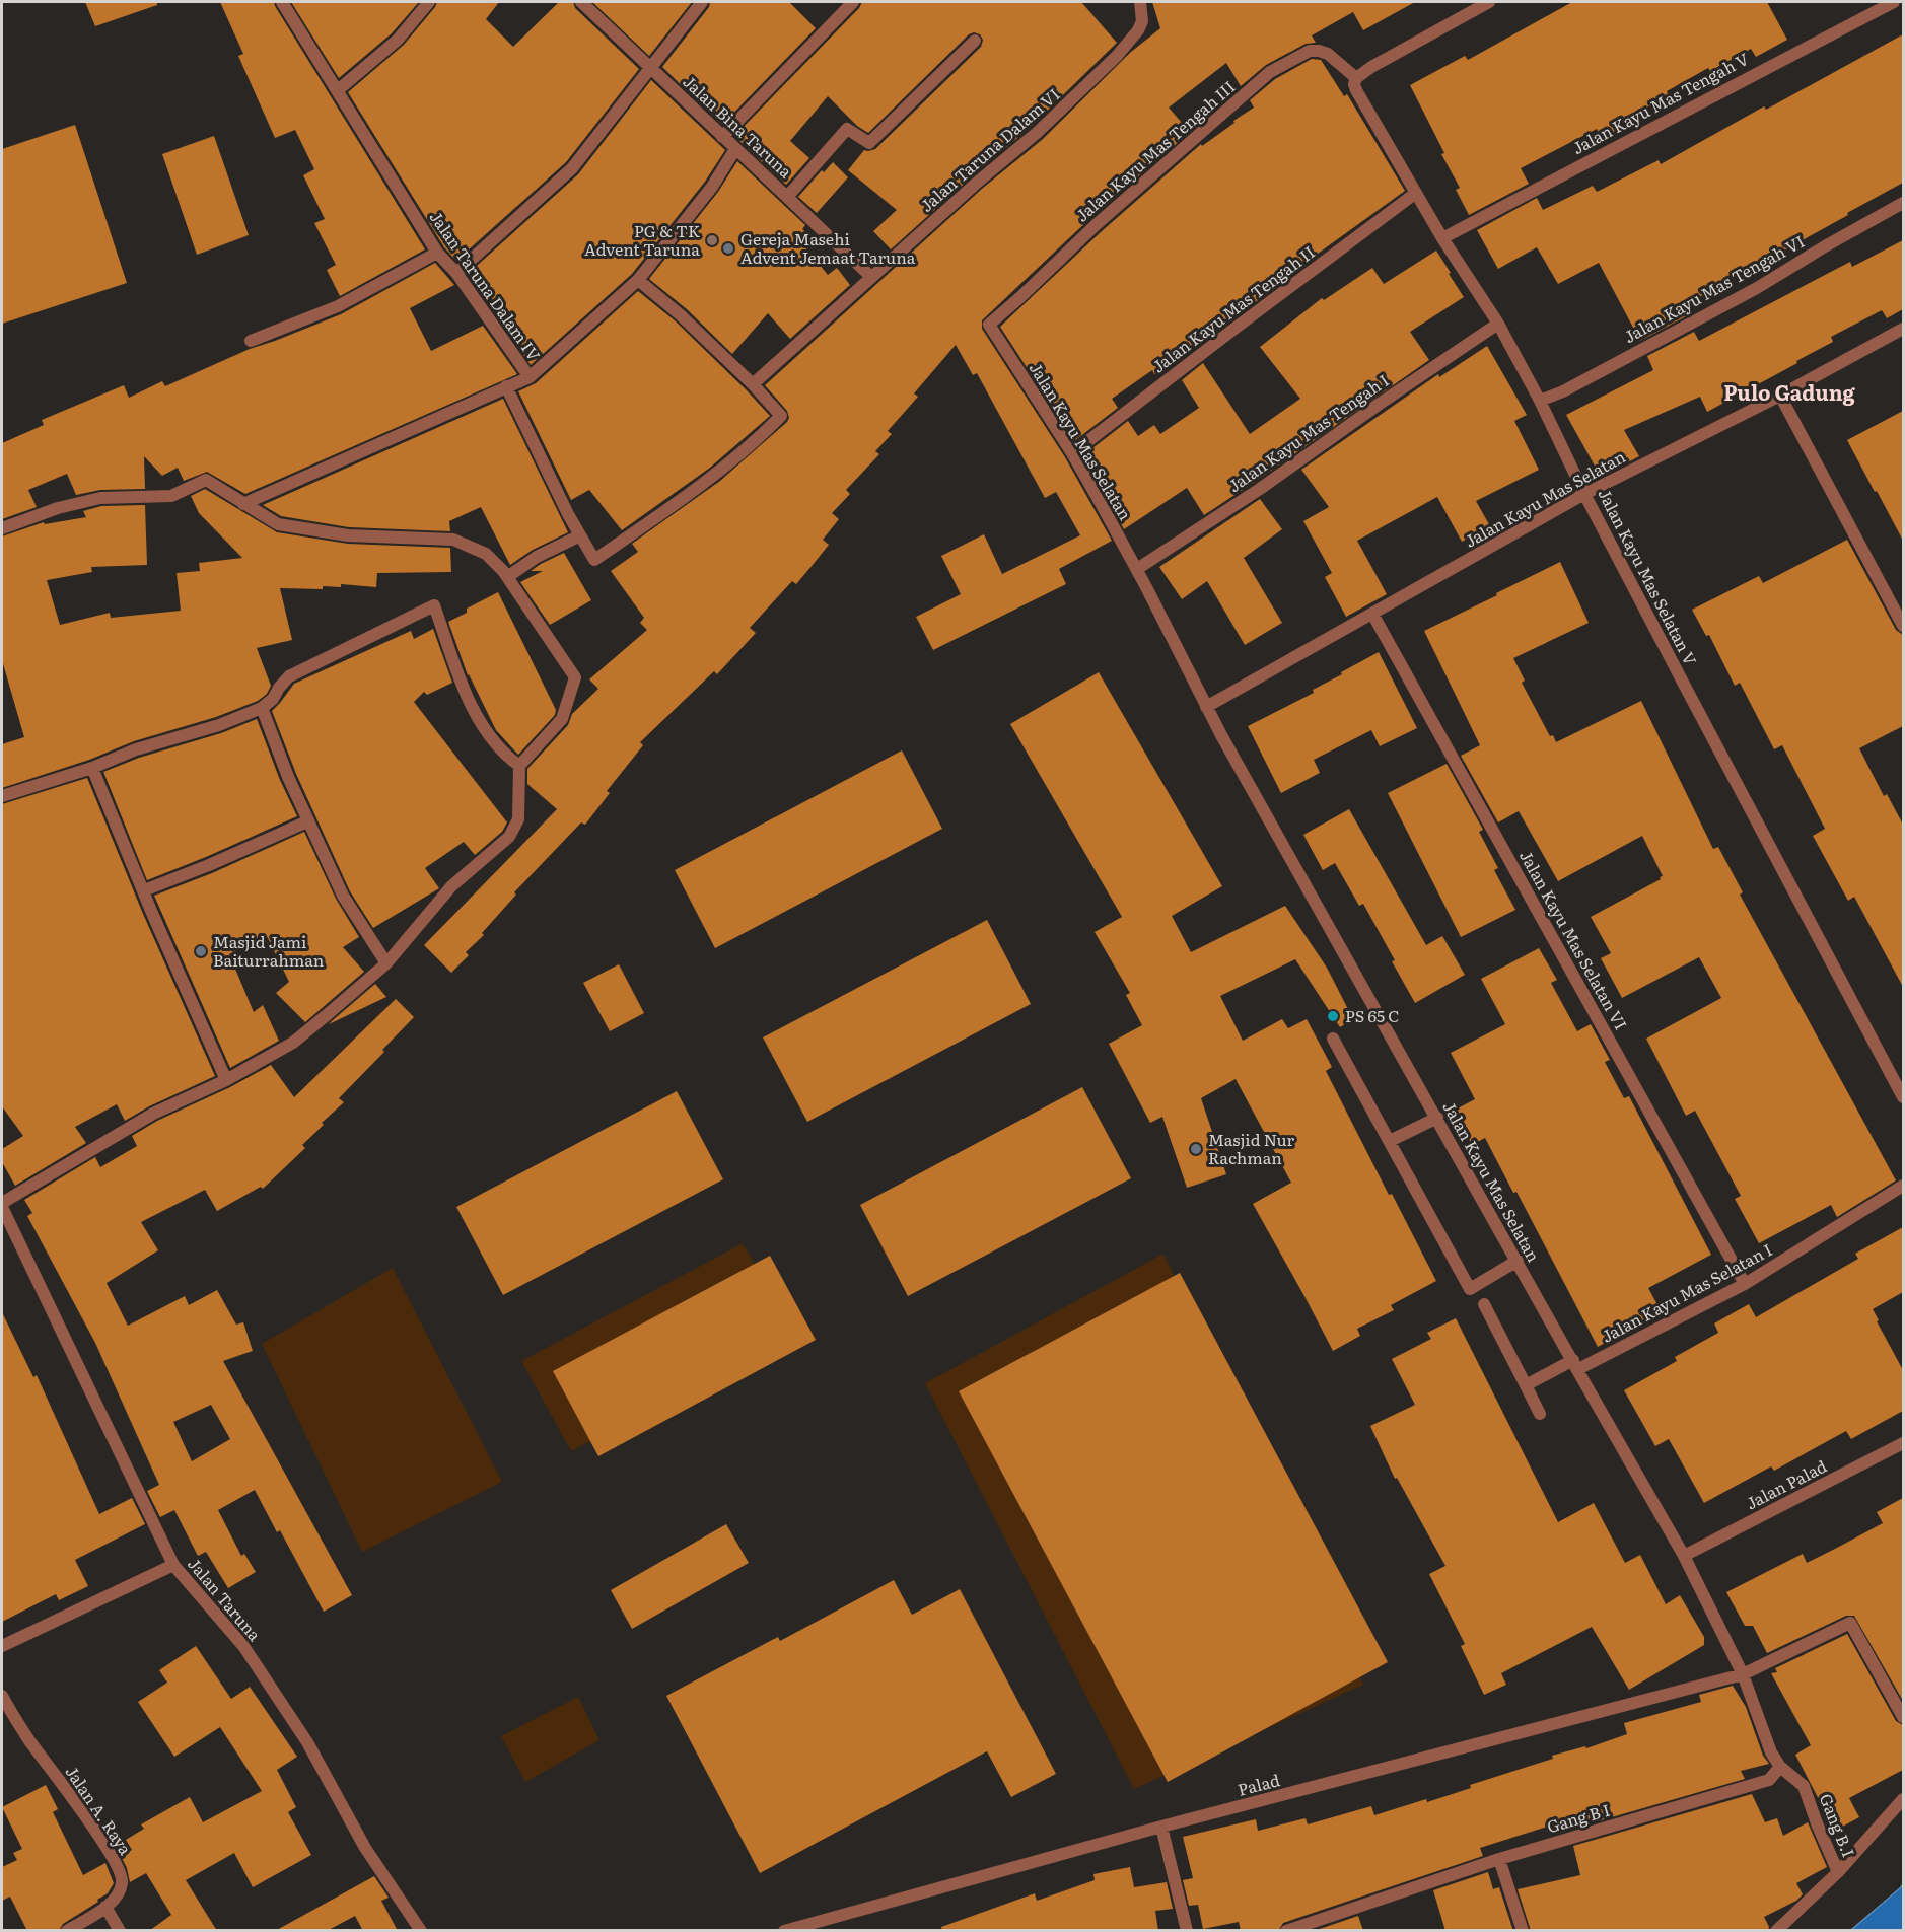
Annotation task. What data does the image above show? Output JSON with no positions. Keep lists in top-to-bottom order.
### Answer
{
  "streets": {
    "street": [
      "Jalan Kayu Mas Tengah V",
      "Jalan Bina Taruna",
      "Jalan Taruna Dalam VI",
      "Jalan Kayu Mas Tengah III",
      "Jalan Taruna Dalam IV",
      "Jalan Kayu Mas Tengah VI",
      "Jalan Kayu Mas Tengah II",
      "Jalan Kayu Mas Tengah I",
      "Jalan Kayu Mas Selatan",
      "Jalan Kayu Mas Selatan V",
      "Jalan Kayu Mas Selatan VI",
      "Jalan Kayu Mas Selatan I",
      "Jalan Palad",
      "Jalan Taruna",
      "Palad",
      "Jalan A. Raya",
      "Gang B I",
      "Gang B.I"
    ]
  },
  "crossings": [
    ["Jalan Kayu Mas Tengah V", "Jalan Kayu Mas Selatan V"],
    ["Jalan Bina Taruna", "Jalan Taruna Dalam VI"],
    ["Jalan Bina Taruna", "Jalan Taruna Dalam IV"],
    ["Jalan Kayu Mas Tengah III", "Jalan Kayu Mas Selatan"],
    ["Jalan Kayu Mas Tengah III", "Jalan Kayu Mas Selatan V"],
    ["Jalan Kayu Mas Tengah VI", "Jalan Kayu Mas Selatan V"],
    ["Jalan Kayu Mas Tengah II", "Jalan Kayu Mas Selatan"],
    ["Jalan Kayu Mas Tengah II", "Jalan Kayu Mas Selatan V"],
    ["Jalan Kayu Mas Tengah I", "Jalan Kayu Mas Selatan"],
    ["Jalan Kayu Mas Tengah I", "Jalan Kayu Mas Selatan V"],
    ["Jalan Kayu Mas Selatan", "Jalan Kayu Mas Selatan V"],
    ["Jalan Kayu Mas Selatan", "Jalan Kayu Mas Selatan VI"],
    ["Jalan Kayu Mas Selatan", "Jalan Kayu Mas Selatan I"],
    ["Jalan Kayu Mas Selatan", "Jalan Palad"],
    ["Jalan Kayu Mas Selatan", "Palad"],
    ["Jalan Kayu Mas Selatan VI", "Jalan Kayu Mas Selatan I"],
    ["Gang B I", "Gang B.I"]
  ],
  "districts": ["Pulo Gadung"],
  "places": [
    "PG & TK Advent Taruna",
    "Gereja Masehi Advent Jemaat Taruna",
    "Masjid Jami Baiturrahman",
    "PS 65 C",
    "Masjid Nur Rachman"
  ]
}
